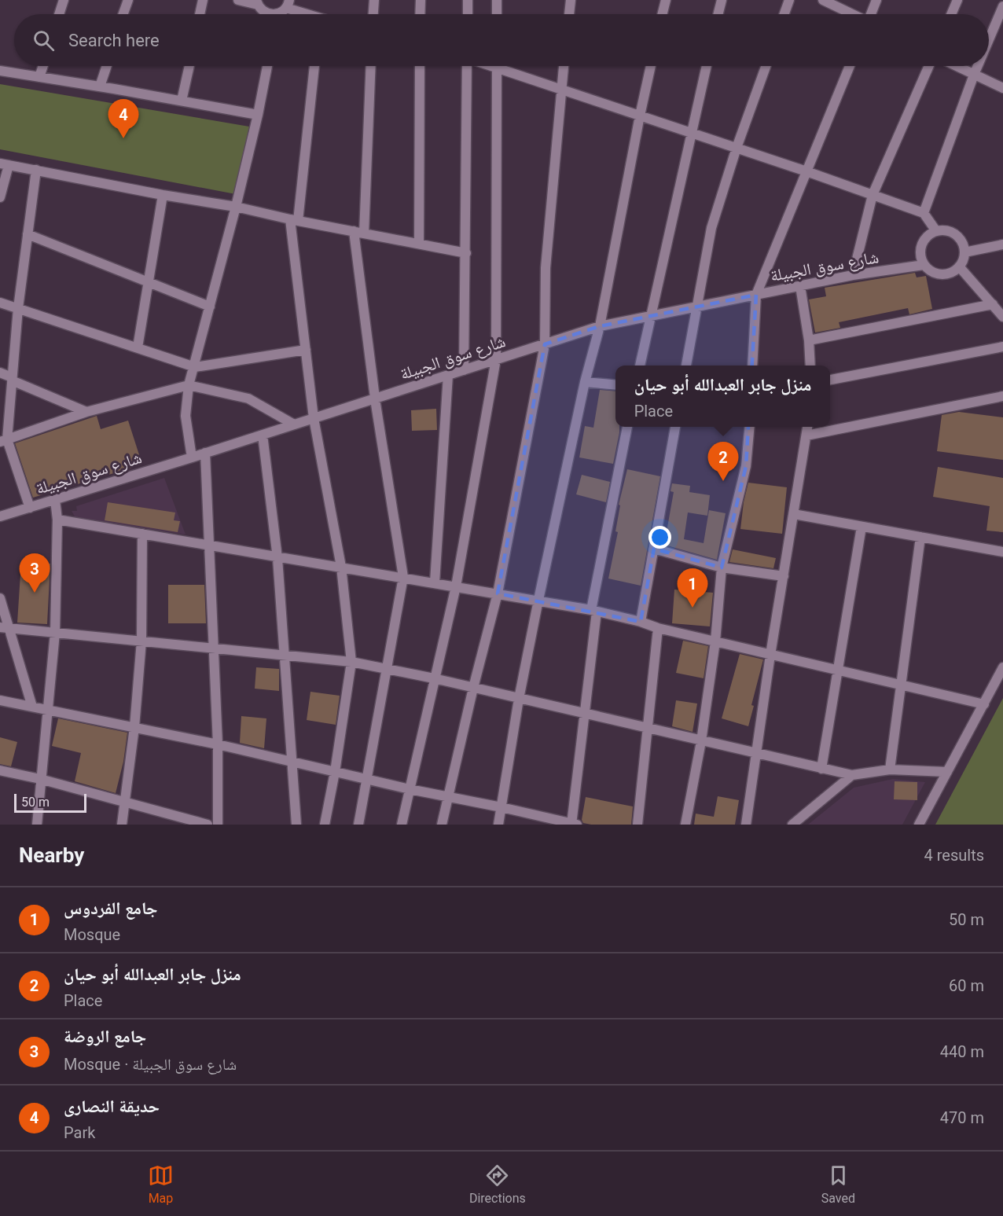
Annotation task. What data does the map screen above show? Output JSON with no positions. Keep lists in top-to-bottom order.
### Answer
{
  "streets": {
    "street": ["شارع سوق الجبيلة"]
  },
  "scale_bar": "50 m",
  "page": {
    "search": "Search here",
    "pins": [
      "4",
      "2",
      "3",
      "1"
    ],
    "popup": ["منزل جابر العبدالله أبو حيان", "Place"],
    "scale": "50 m",
    "heading": ["Nearby", "4 results"],
    "list": [
      {
        "mark": "1",
        "name": "جامع الفردوس",
        "note": "Mosque",
        "value": "50 m"
      },
      {
        "mark": "2",
        "name": "منزل جابر العبدالله أبو حيان",
        "note": "Place",
        "value": "60 m"
      },
      {
        "mark": "3",
        "name": "جامع الروضة",
        "note": "Mosque · شارع سوق الجبيلة",
        "value": "440 m"
      },
      {
        "mark": "4",
        "name": "حديقة النصارى",
        "note": "Park",
        "value": "470 m"
      }
    ],
    "nav": ["Map", "Directions", "Saved"]
  }
}
